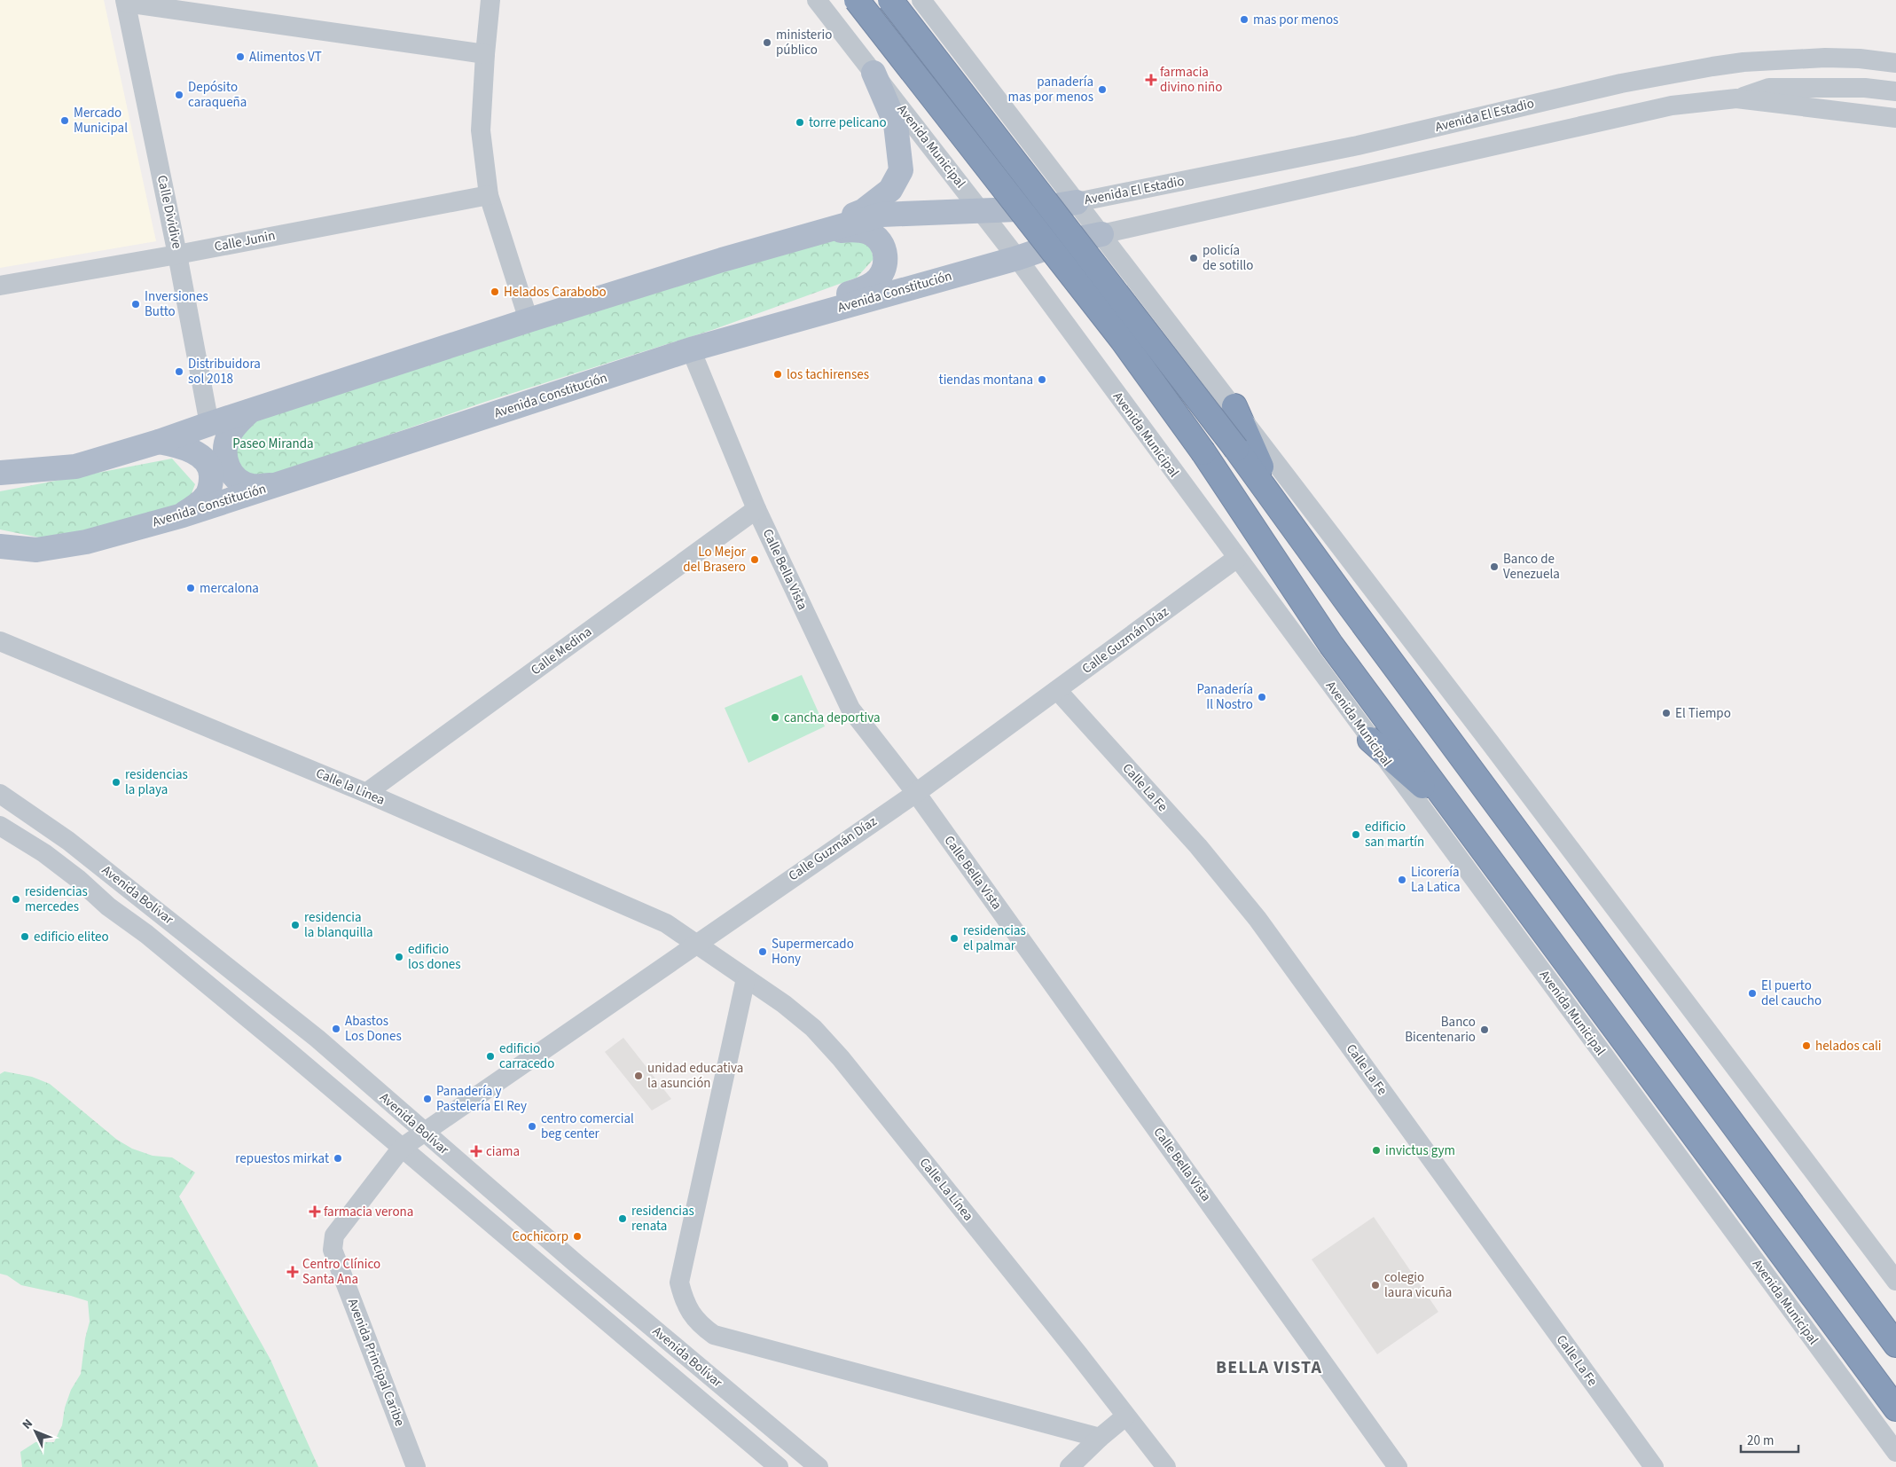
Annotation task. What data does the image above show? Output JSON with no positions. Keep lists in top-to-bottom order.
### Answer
{
  "streets": {
    "highway": ["Avenida Municipal"],
    "main road": ["Avenida Constitución"],
    "street": [
      "Avenida El Estadio",
      "Calle Dividive",
      "Calle Junin",
      "Calle Bella Vista",
      "Calle Guzmán Díaz",
      "Calle Medina",
      "Calle la Linea",
      "Calle La Fe",
      "Avenida Bolívar",
      "Calle La Línea",
      "Avenida Principal Caribe"
    ]
  },
  "crossings": [
    ["Avenida Municipal", "Avenida Constitución"],
    ["Avenida Municipal", "Calle Guzmán Díaz"],
    ["Calle Dividive", "Calle Junin"],
    ["Avenida Constitución", "Calle Bella Vista"],
    ["Calle Bella Vista", "Calle Guzmán Díaz"],
    ["Calle Bella Vista", "Calle Medina"],
    ["Calle Guzmán Díaz", "Calle la Linea"],
    ["Calle Guzmán Díaz", "Calle La Fe"],
    ["Calle Guzmán Díaz", "Avenida Bolívar"],
    ["Calle Guzmán Díaz", "Calle La Línea"],
    ["Calle Guzmán Díaz", "Avenida Principal Caribe"],
    ["Calle Medina", "Calle la Linea"],
    ["Calle la Linea", "Calle La Línea"],
    ["Avenida Bolívar", "Avenida Principal Caribe"]
  ],
  "districts": ["BELLA VISTA"],
  "parks": ["Paseo Miranda"],
  "places": {
    "other": [
      "mas por menos",
      "ministerio público",
      "Alimentos VT",
      "panadería mas por menos",
      "Depósito caraqueña",
      "Mercado Municipal",
      "torre pelicano",
      "policía de sotillo",
      "Helados Carabobo",
      "Inversiones Butto",
      "Distribuidora sol 2018",
      "los tachirenses",
      "tiendas montana",
      "Lo Mejor del Brasero",
      "Banco de Venezuela",
      "mercalona",
      "Panadería Il Nostro",
      "El Tiempo",
      "cancha deportiva",
      "residencias la playa",
      "edificio san martín",
      "Licorería La Latica",
      "residencias mercedes",
      "residencia la blanquilla",
      "edificio eliteo",
      "residencias el palmar",
      "Supermercado Hony",
      "edificio los dones",
      "El puerto del caucho",
      "Abastos Los Dones",
      "Banco Bicentenario",
      "helados cali",
      "edificio carracedo",
      "unidad educativa la asunción",
      "Panadería y Pastelería El Rey",
      "centro comercial beg center",
      "invictus gym",
      "repuestos mirkat",
      "residencias renata",
      "Cochicorp",
      "colegio laura vicuña"
    ],
    "health": [
      "farmacia divino niño",
      "ciama",
      "farmacia verona",
      "Centro Clínico Santa Ana"
    ]
  },
  "scale_bar": "20 m",
  "north": "top left"
}
